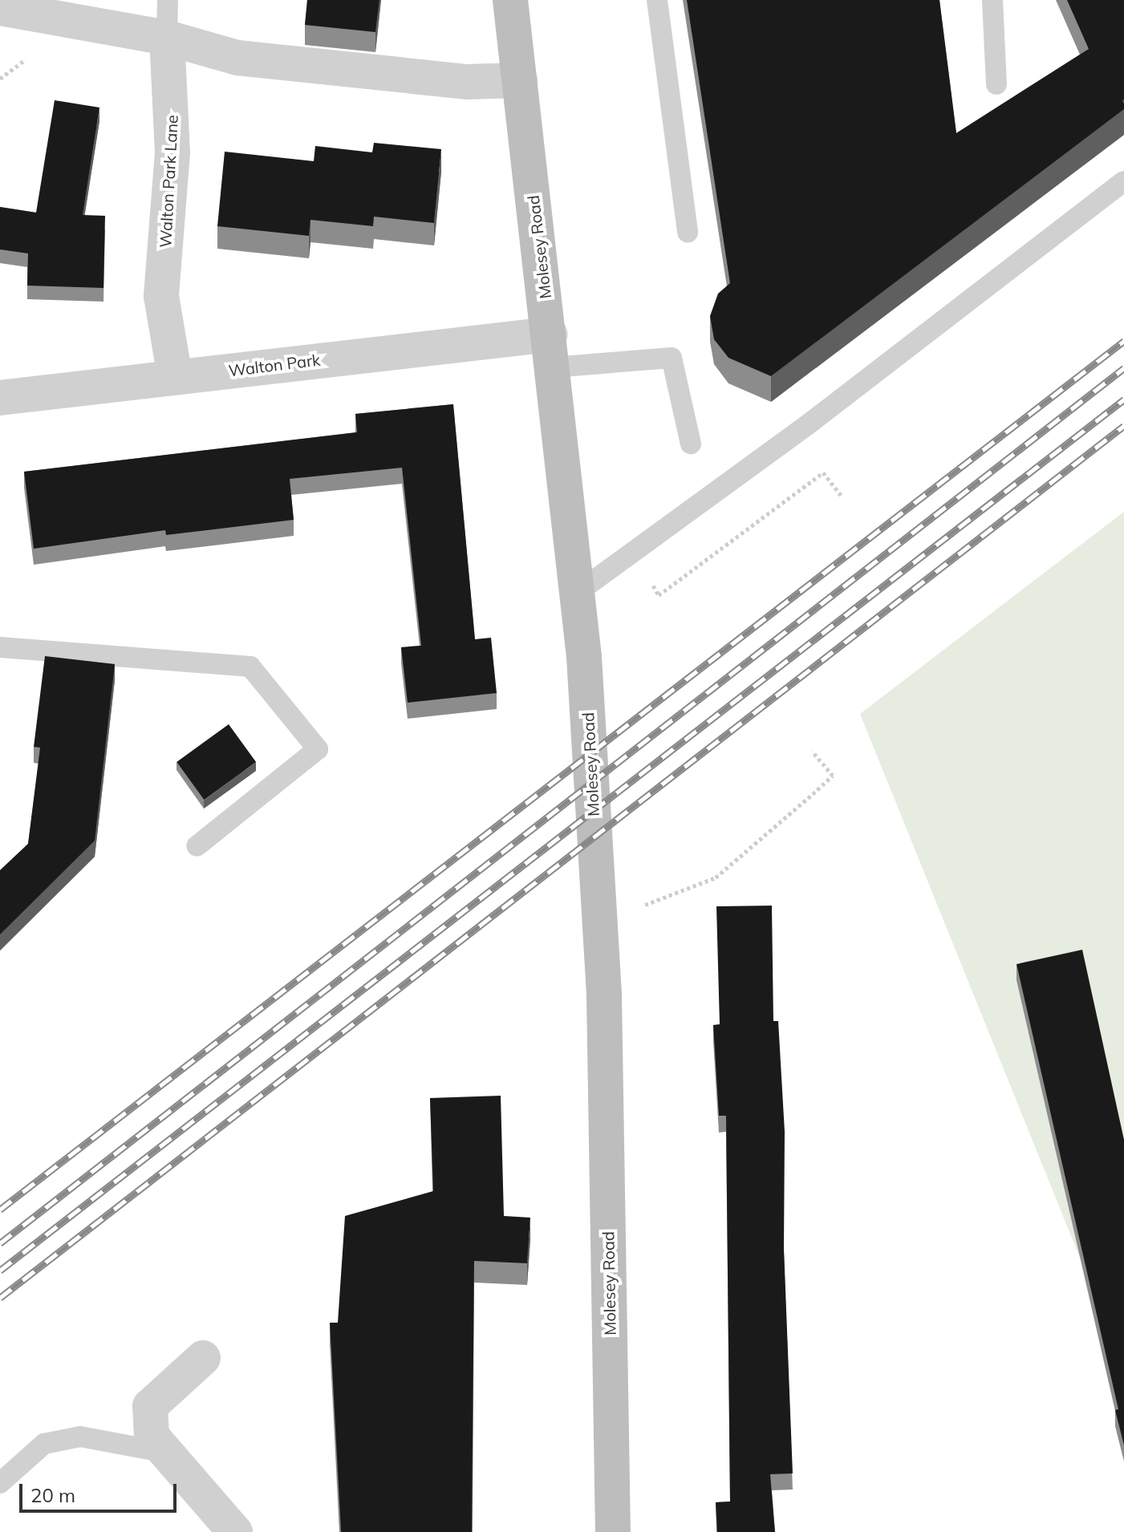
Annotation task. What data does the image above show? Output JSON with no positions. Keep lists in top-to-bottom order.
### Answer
{
  "streets": {
    "street": ["Walton Park Lane", "Molesey Road", "Walton Park"]
  },
  "crossings": [
    ["Walton Park Lane", "Walton Park"],
    ["Molesey Road", "Walton Park"]
  ],
  "scale_bar": "20 m"
}
